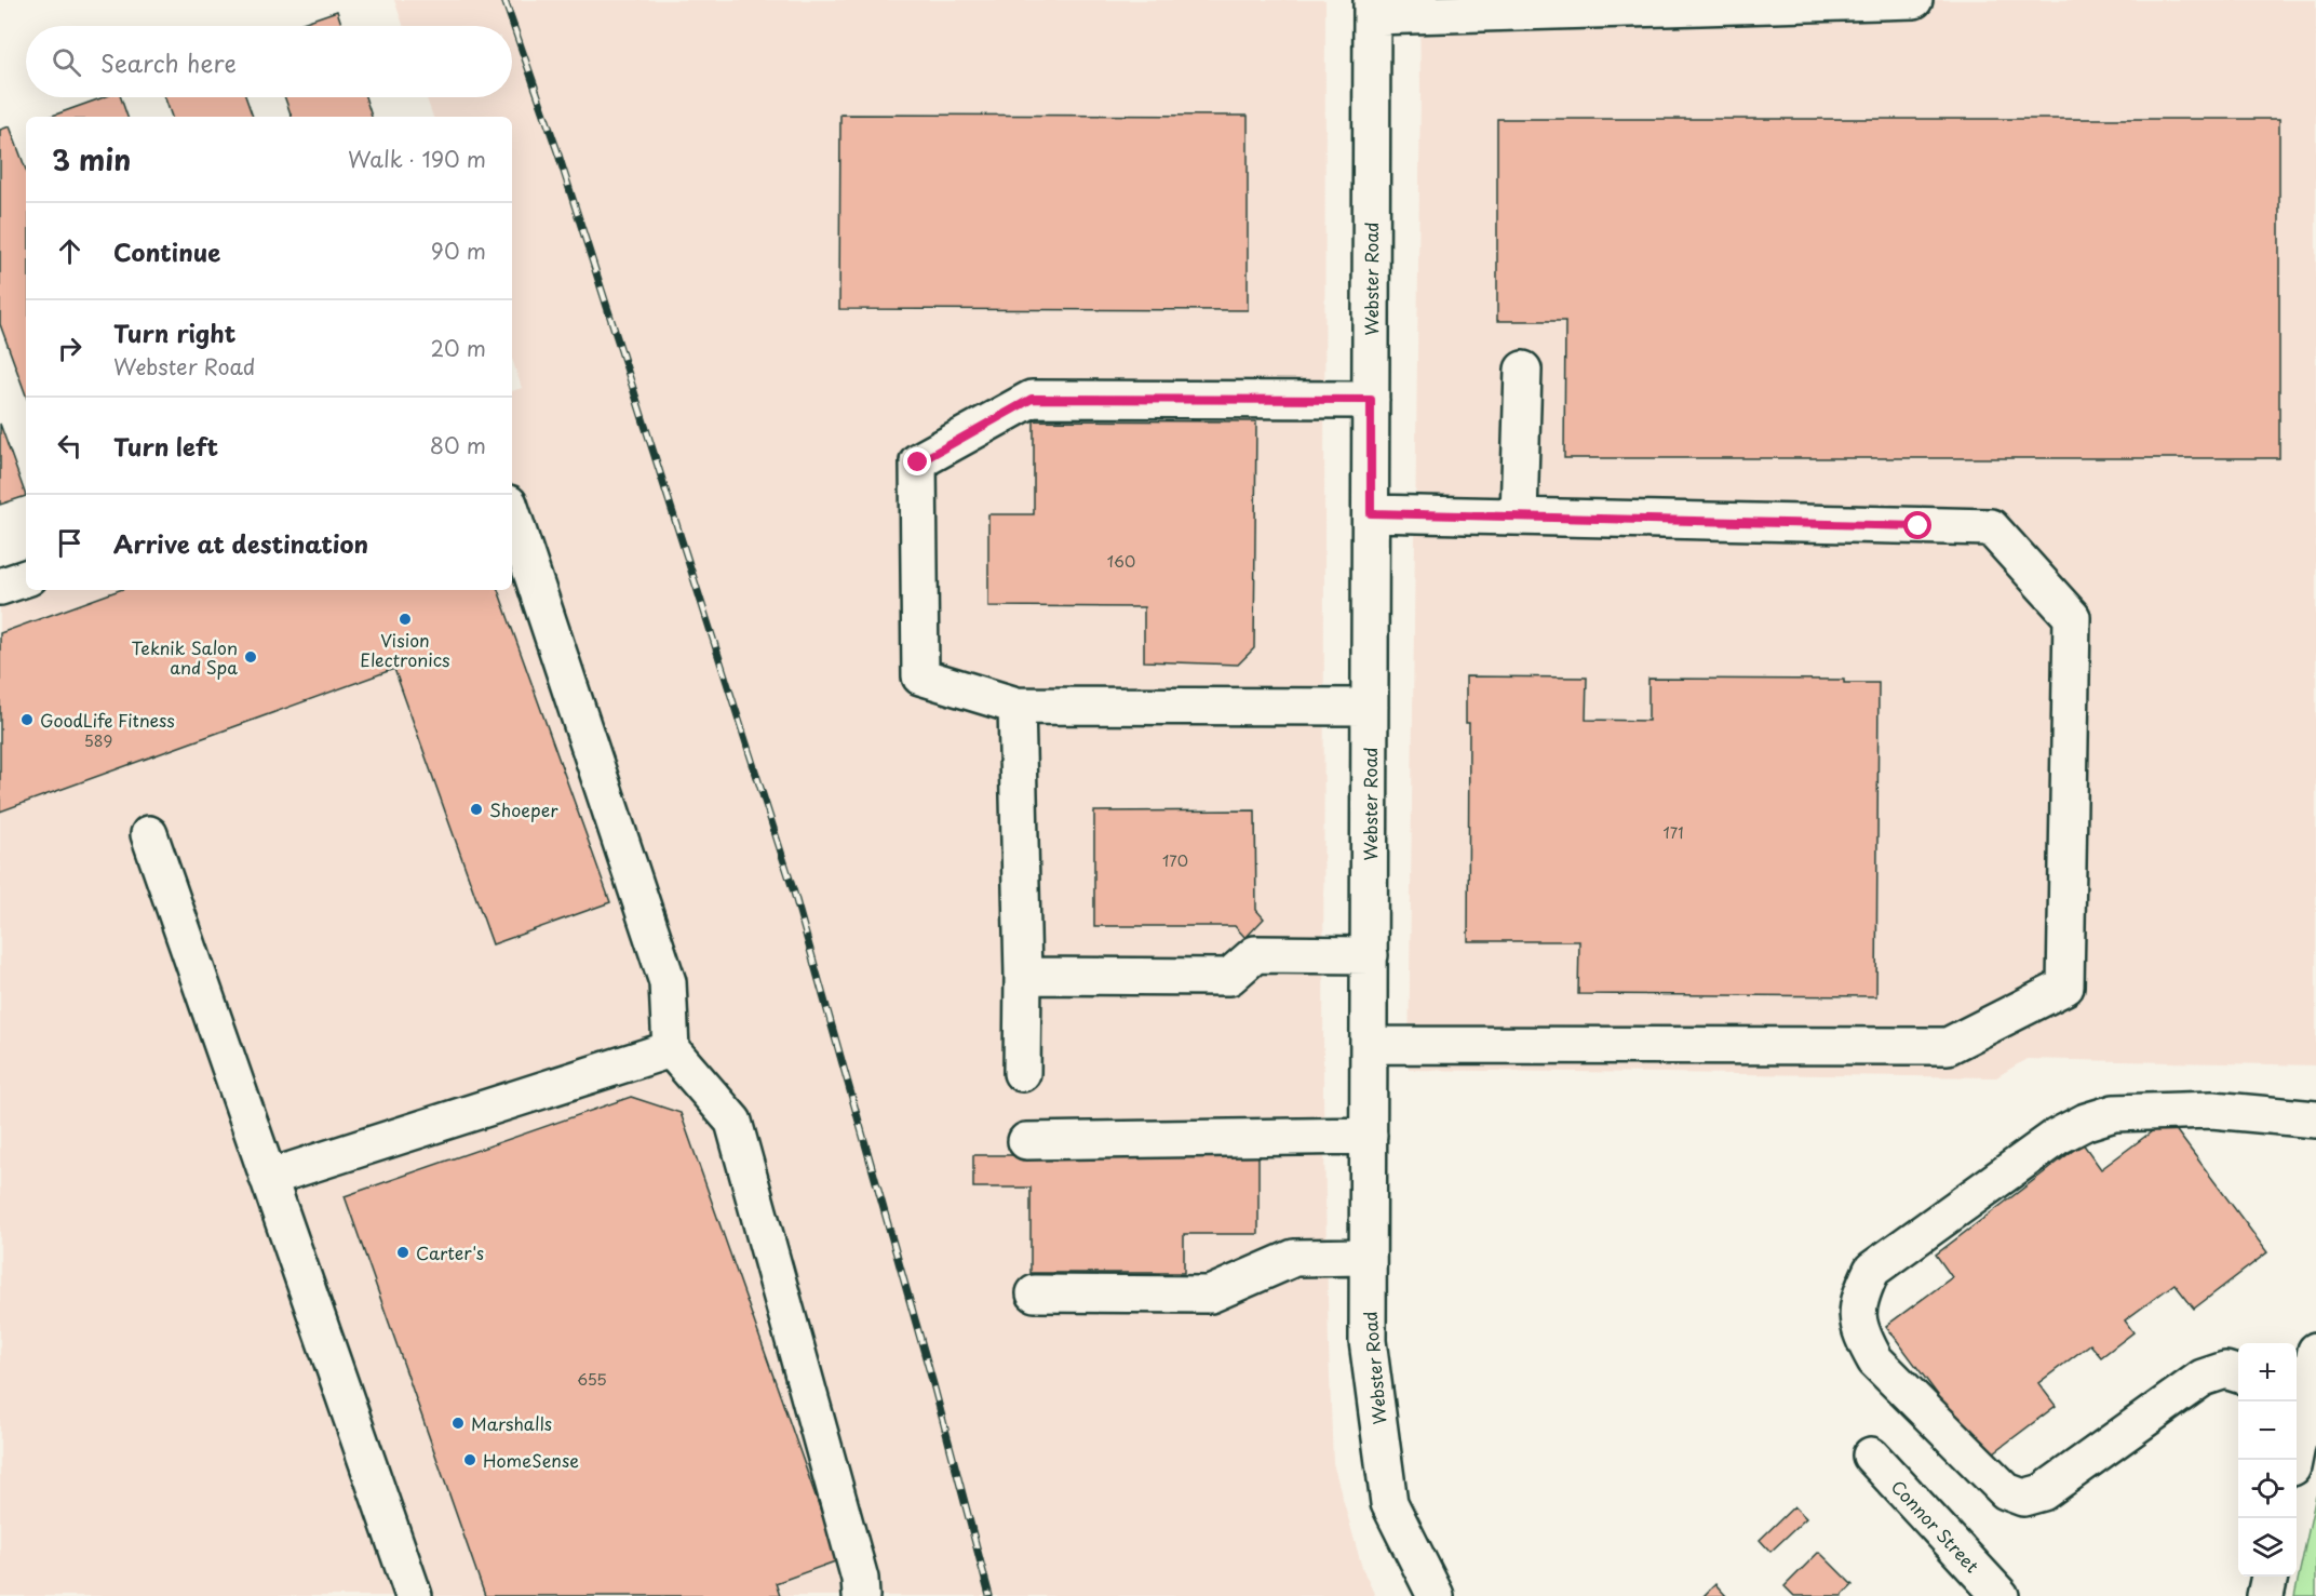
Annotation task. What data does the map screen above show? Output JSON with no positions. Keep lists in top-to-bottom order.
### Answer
{
  "streets": {
    "street": ["Webster Road", "Connor Street"]
  },
  "places": [
    "Vision Electronics",
    "Teknik Salon and Spa",
    "GoodLife Fitness",
    "Shoeper",
    "Carter's",
    "Marshalls",
    "HomeSense"
  ],
  "house_numbers": [
    "160",
    "589",
    "171",
    "170",
    "655"
  ],
  "page": {
    "search": "Search here",
    "heading": ["3 min", "Walk · 190 m"],
    "list": [
      ["Continue", "90 m"],
      ["Turn right", "Webster Road", "20 m"],
      ["Turn left", "80 m"],
      "Arrive at destination"
    ],
    "map_buttons": ["+", "−"]
  }
}
